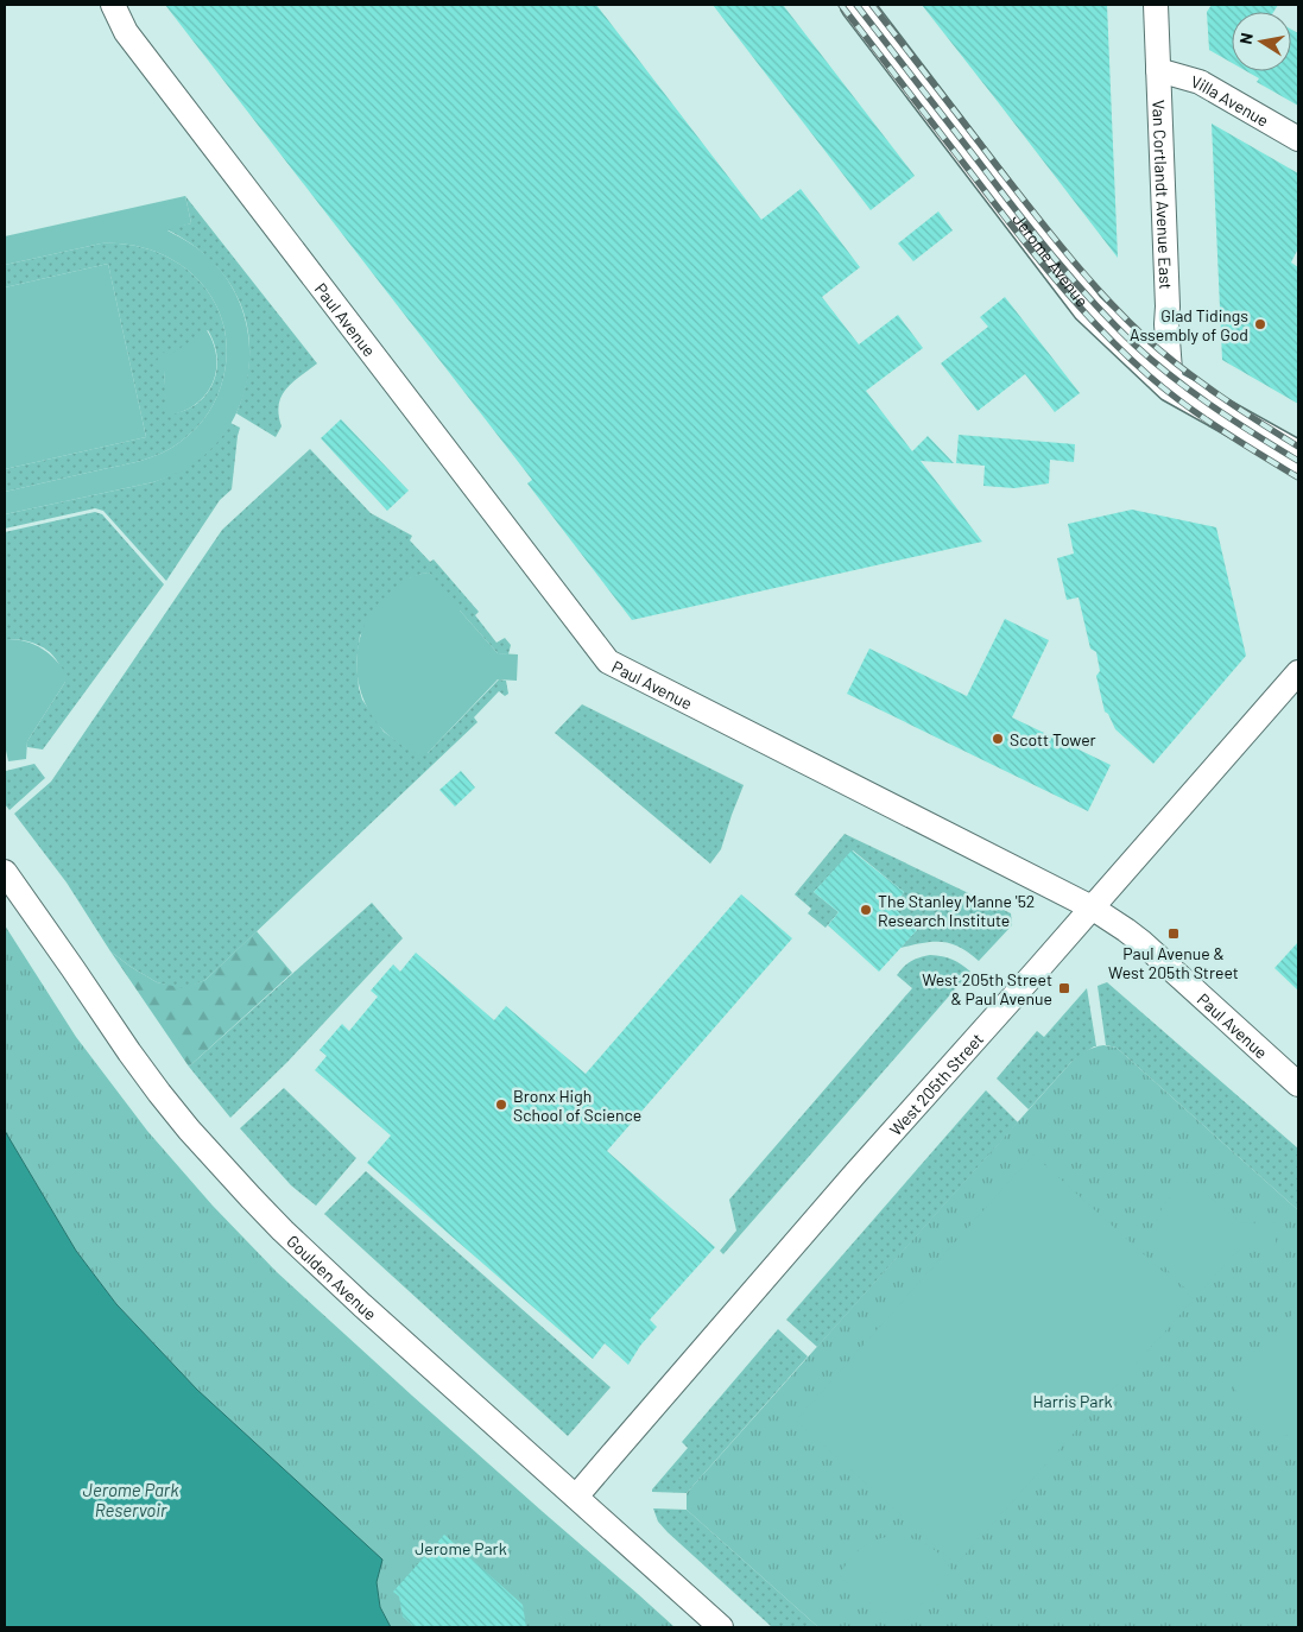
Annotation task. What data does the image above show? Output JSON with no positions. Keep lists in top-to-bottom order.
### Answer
{
  "streets": {
    "main road": ["Jerome Avenue"],
    "street": [
      "Villa Avenue",
      "Van Cortlandt Avenue East",
      "Paul Avenue",
      "West 205th Street",
      "Goulden Avenue"
    ]
  },
  "crossings": [
    ["Villa Avenue", "Van Cortlandt Avenue East"],
    ["Van Cortlandt Avenue East", "Jerome Avenue"],
    ["Paul Avenue", "West 205th Street"],
    ["West 205th Street", "Goulden Avenue"]
  ],
  "water": ["Jerome Park Reservoir"],
  "parks": ["Harris Park", "Jerome Park"],
  "places": {
    "other": [
      "Glad Tidings Assembly of God",
      "Scott Tower",
      "The Stanley Manne '52 Research Institute",
      "Bronx High School of Science"
    ],
    "transit": ["Paul Avenue & West 205th Street", "West 205th Street & Paul Avenue"]
  },
  "north": "left"
}
